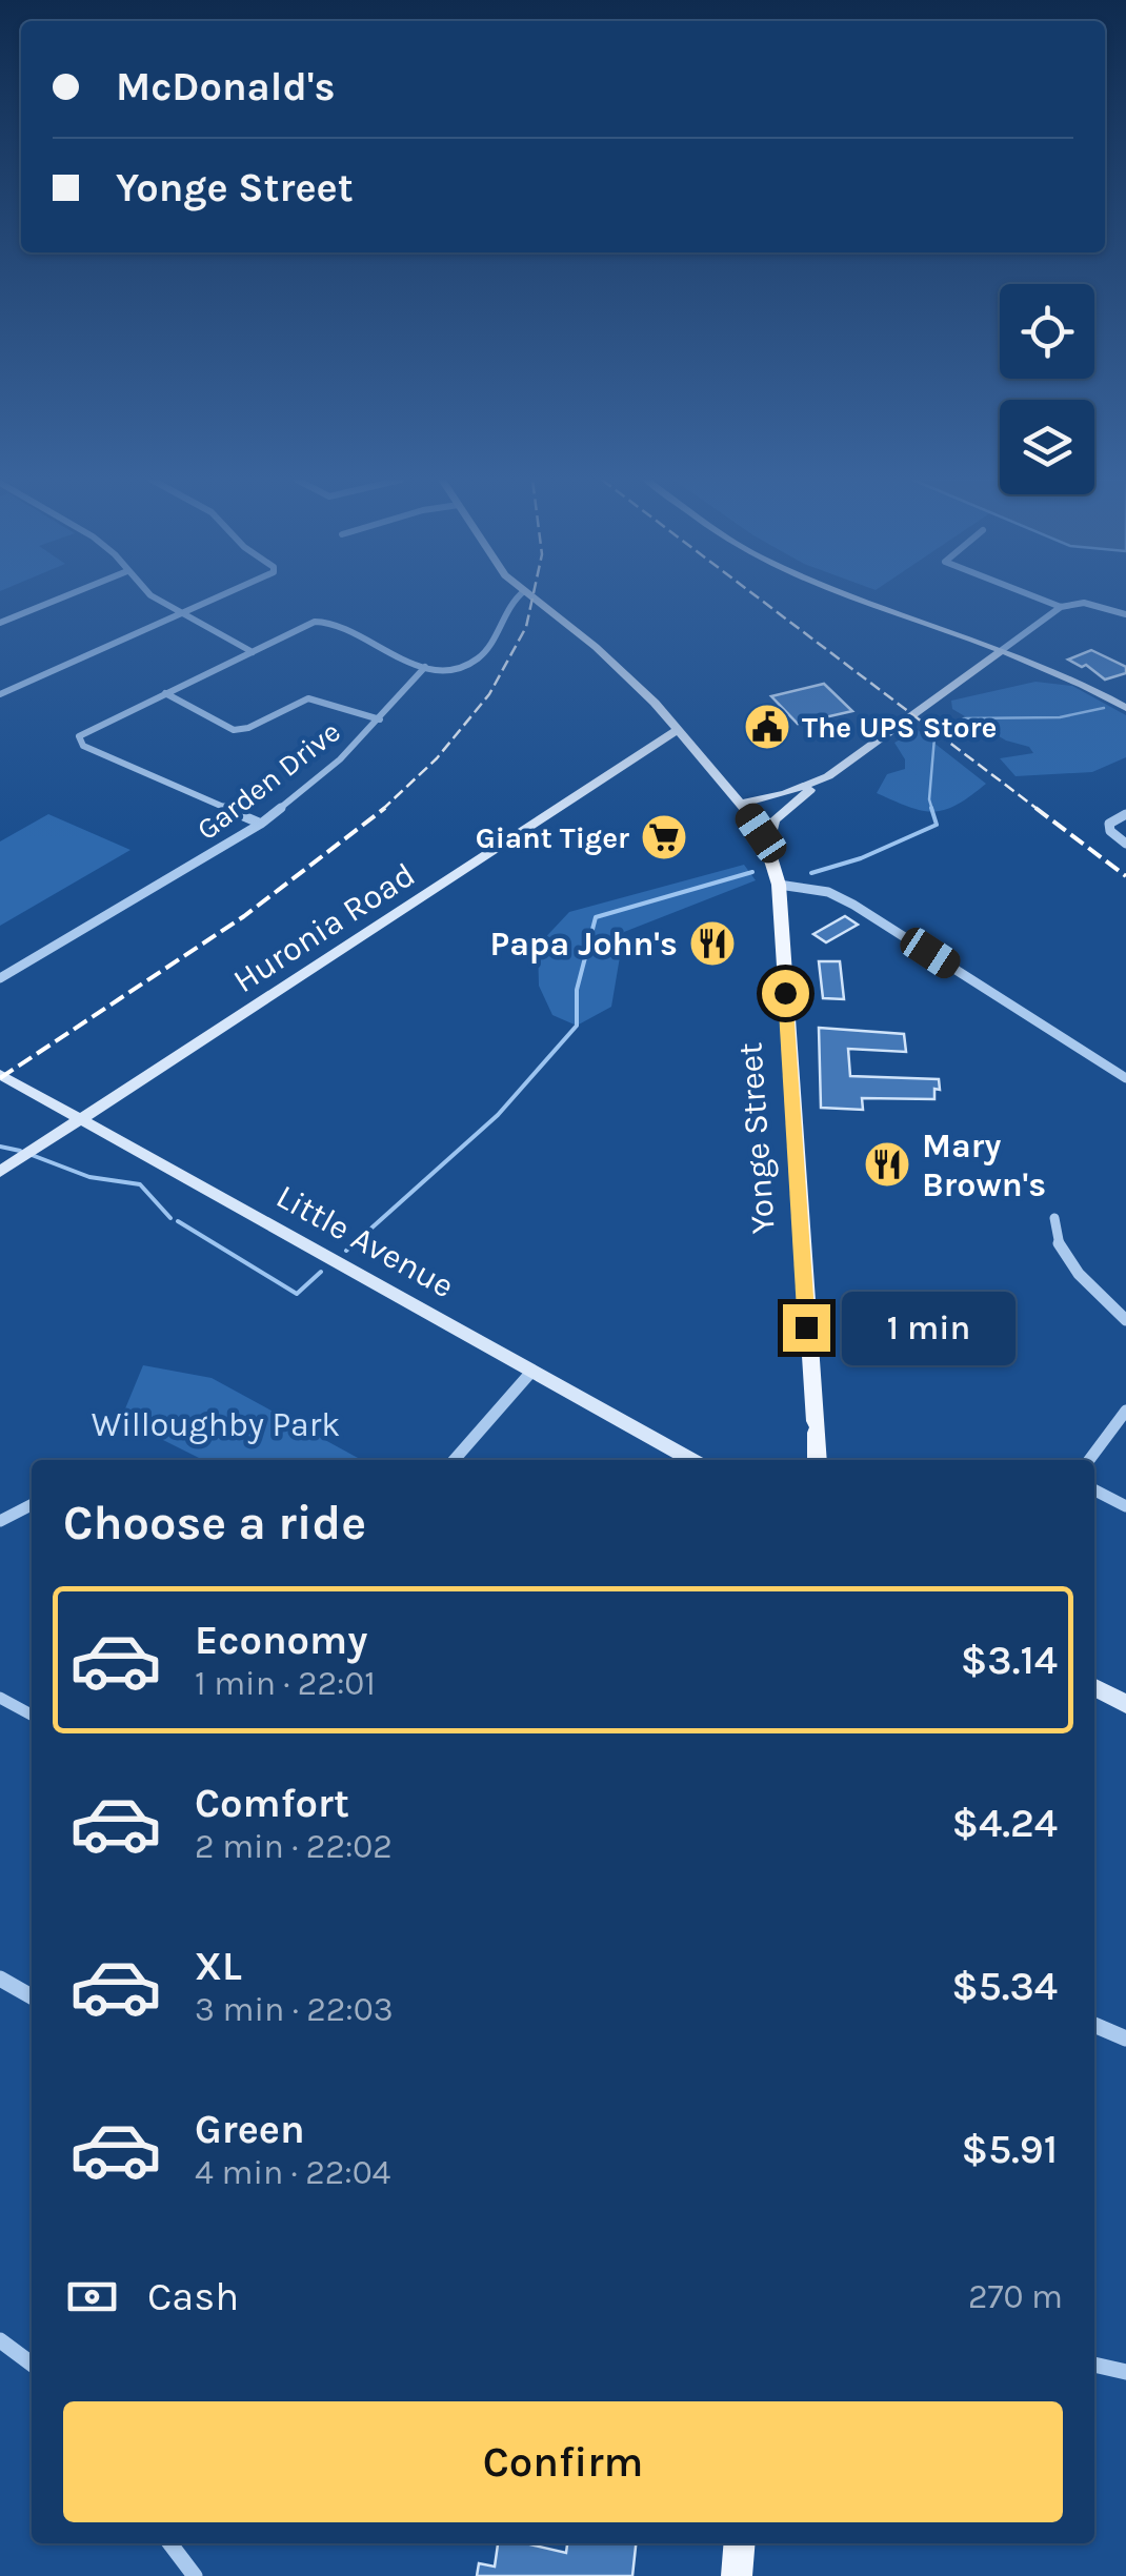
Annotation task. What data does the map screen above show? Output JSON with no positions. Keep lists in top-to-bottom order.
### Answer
{
  "streets": {
    "main road": ["Huronia Road", "Yonge Street", "Little Avenue"],
    "street": ["Garden Drive"]
  },
  "crossings": [
    ["Huronia Road", "Yonge Street"],
    ["Huronia Road", "Little Avenue"]
  ],
  "parks": ["Willoughby Park"],
  "places": {
    "public building": ["The UPS Store"],
    "supermarket": ["Giant Tiger"],
    "restaurant": ["Papa John's", "Mary Brown's"]
  },
  "page": {
    "banner": ["McDonald's", "Yonge Street"],
    "bubble": "1 min",
    "heading": "Choose a ride",
    "list": [
      {
        "name": "Economy",
        "note": "1 min · 22:01",
        "value": "$3.14"
      },
      {
        "name": "Comfort",
        "note": "2 min · 22:02",
        "value": "$4.24"
      },
      {
        "name": "XL",
        "note": "3 min · 22:03",
        "value": "$5.34"
      },
      {
        "name": "Green",
        "note": "4 min · 22:04",
        "value": "$5.91"
      }
    ],
    "pay": ["Cash", "270 m"],
    "buttons": "Confirm"
  }
}
